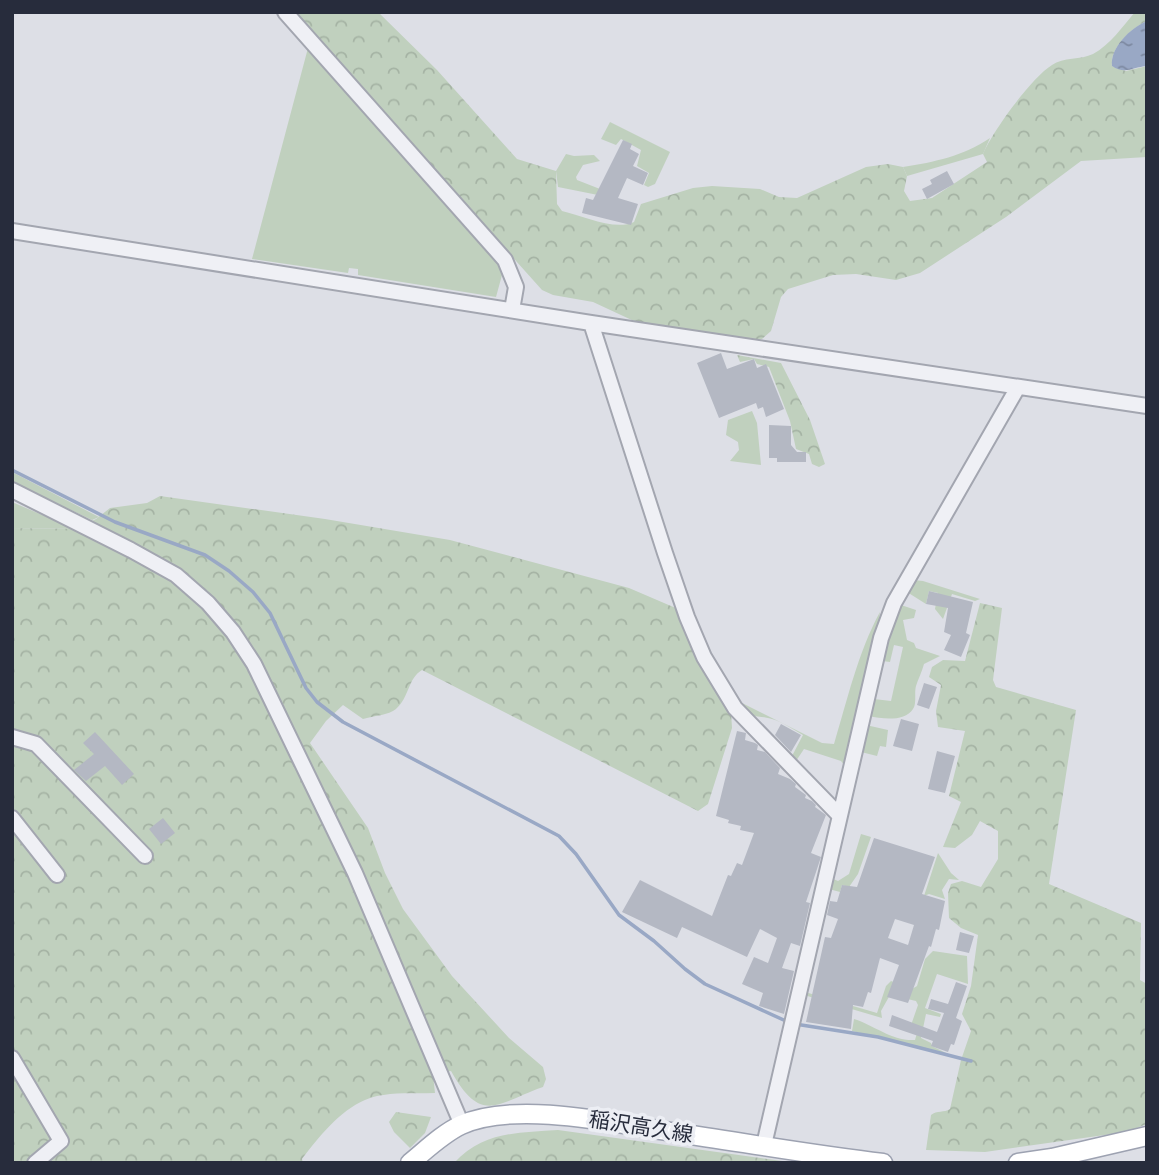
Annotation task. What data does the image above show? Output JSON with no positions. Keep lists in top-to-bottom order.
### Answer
{
  "streets": {
    "main road": ["稲沢高久線"]
  }
}
